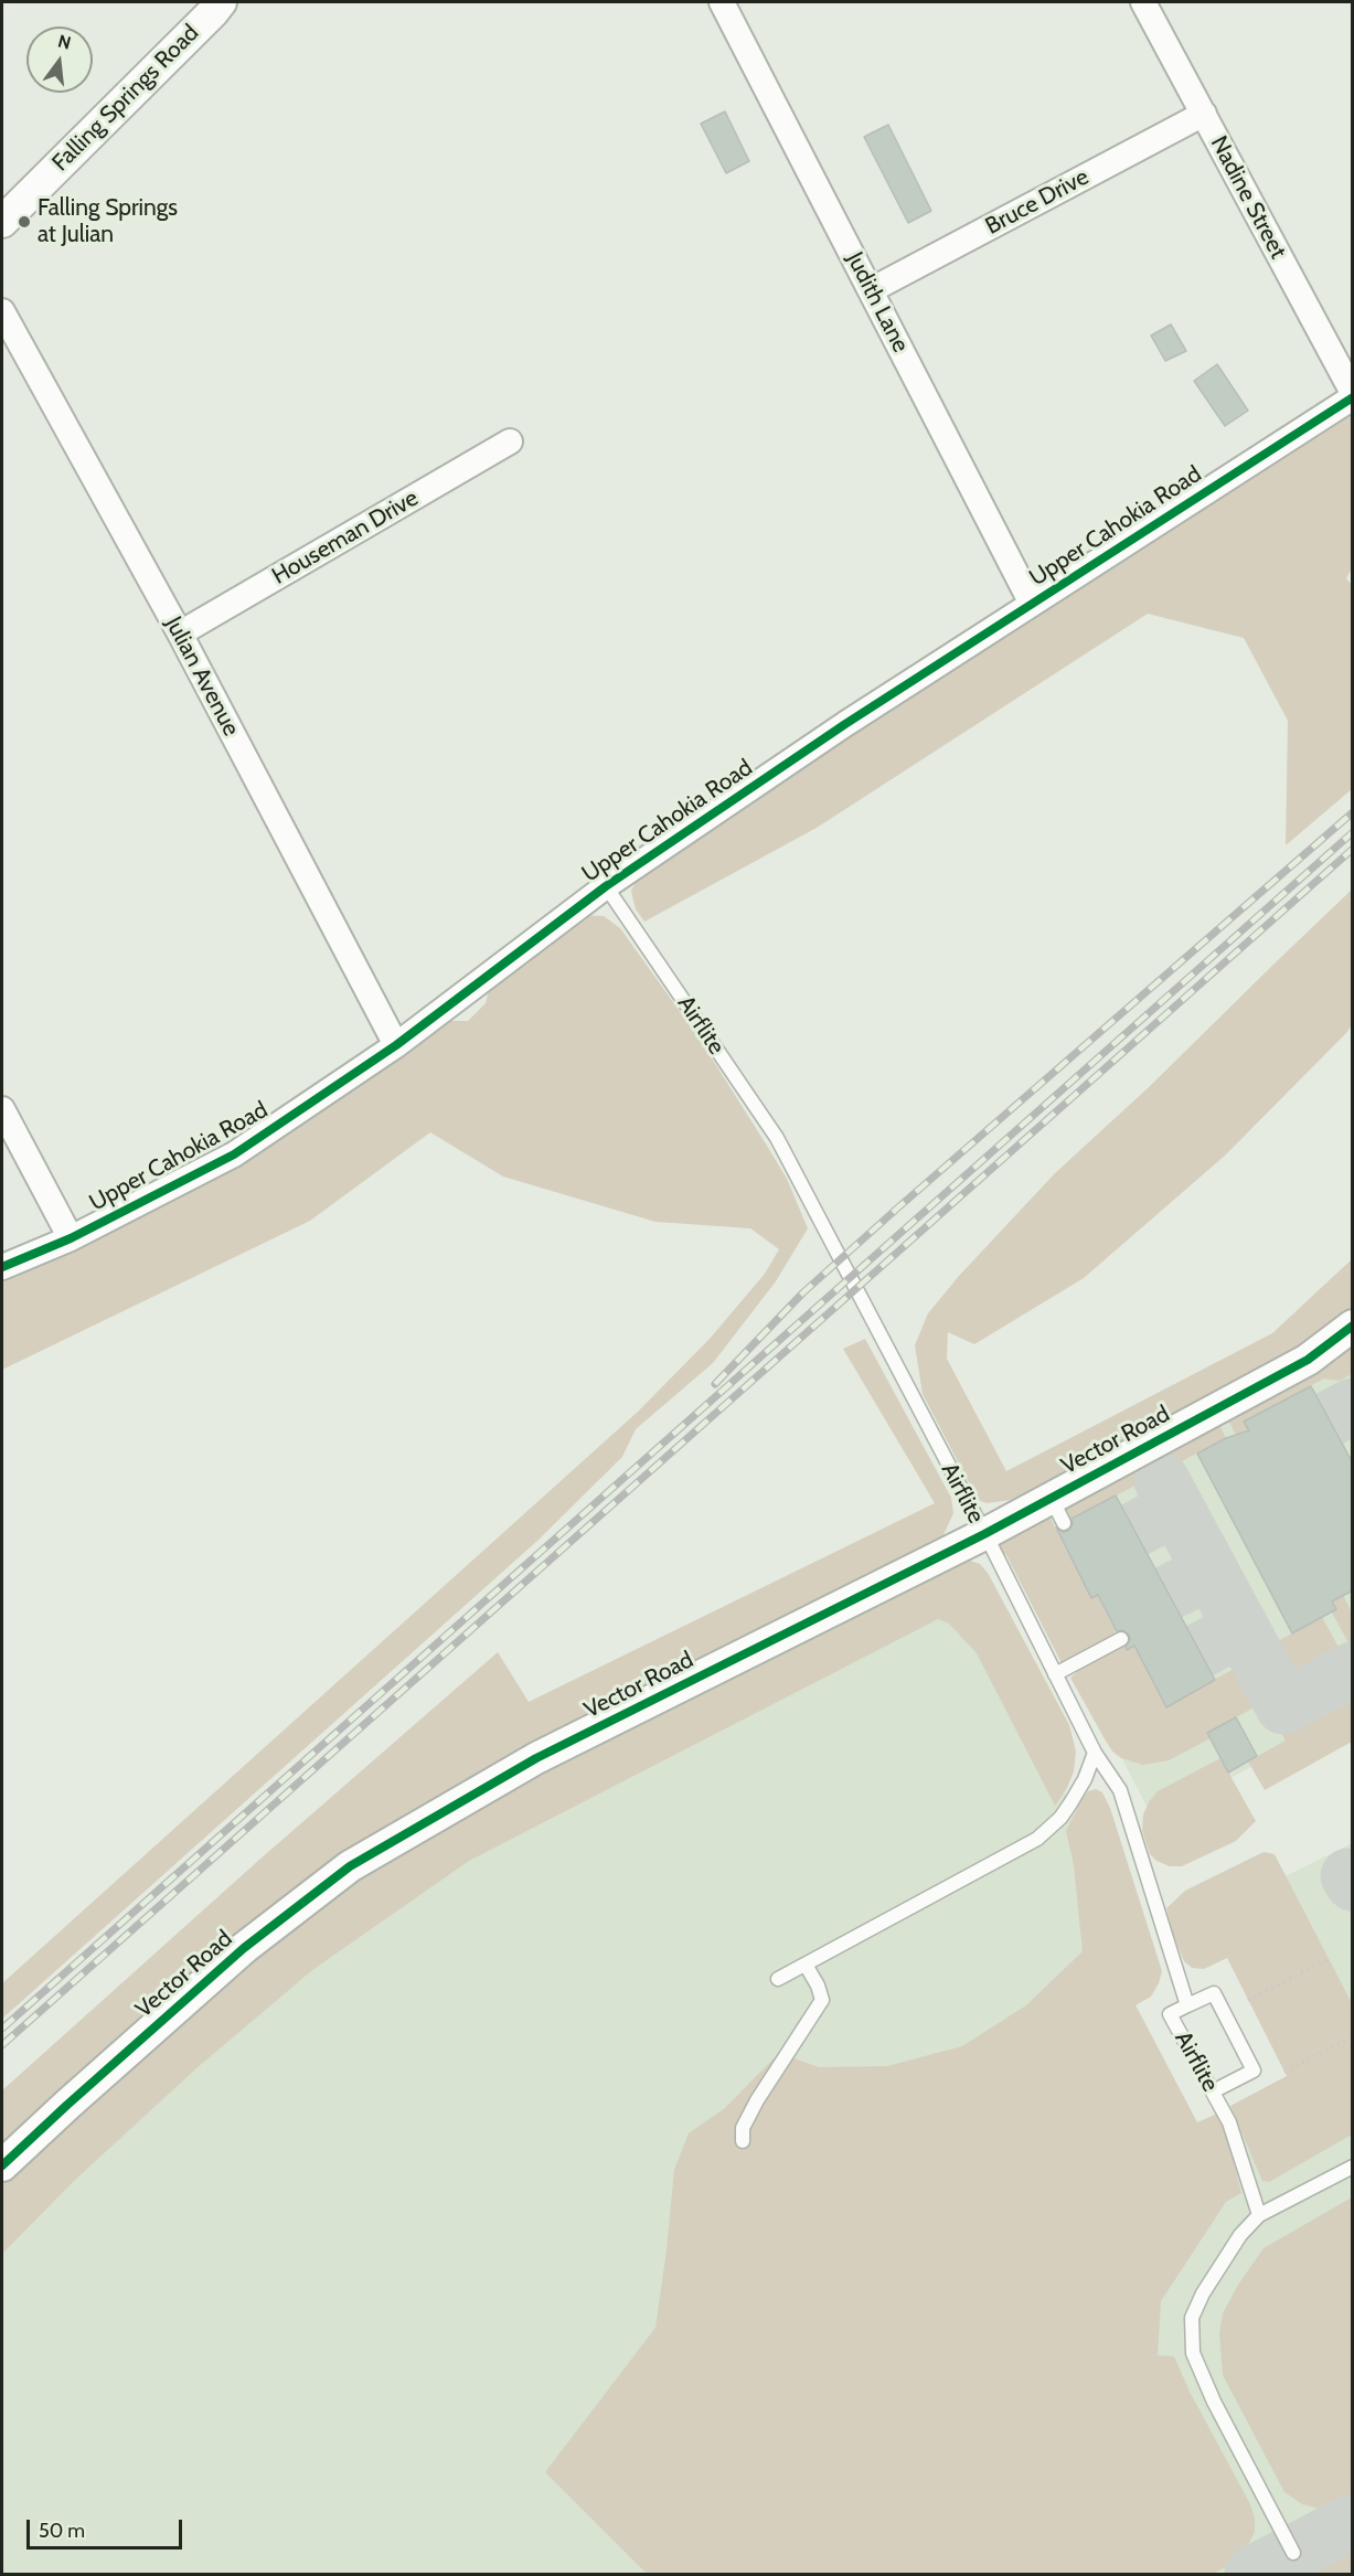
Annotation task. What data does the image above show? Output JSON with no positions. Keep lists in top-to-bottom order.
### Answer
{
  "streets": {
    "street": [
      "Falling Springs Road",
      "Nadine Street",
      "Bruce Drive",
      "Judith Lane",
      "Upper Cahokia Road",
      "Houseman Drive",
      "Julian Avenue",
      "Vector Road"
    ],
    "lane": ["Airflite"]
  },
  "crossings": [
    ["Nadine Street", "Bruce Drive"],
    ["Nadine Street", "Upper Cahokia Road"],
    ["Bruce Drive", "Judith Lane"],
    ["Judith Lane", "Upper Cahokia Road"],
    ["Upper Cahokia Road", "Julian Avenue"],
    ["Upper Cahokia Road", "Airflite"],
    ["Houseman Drive", "Julian Avenue"],
    ["Airflite", "Vector Road"]
  ],
  "places": ["Falling Springs at Julian"],
  "scale_bar": "50 m",
  "north": "top"
}
